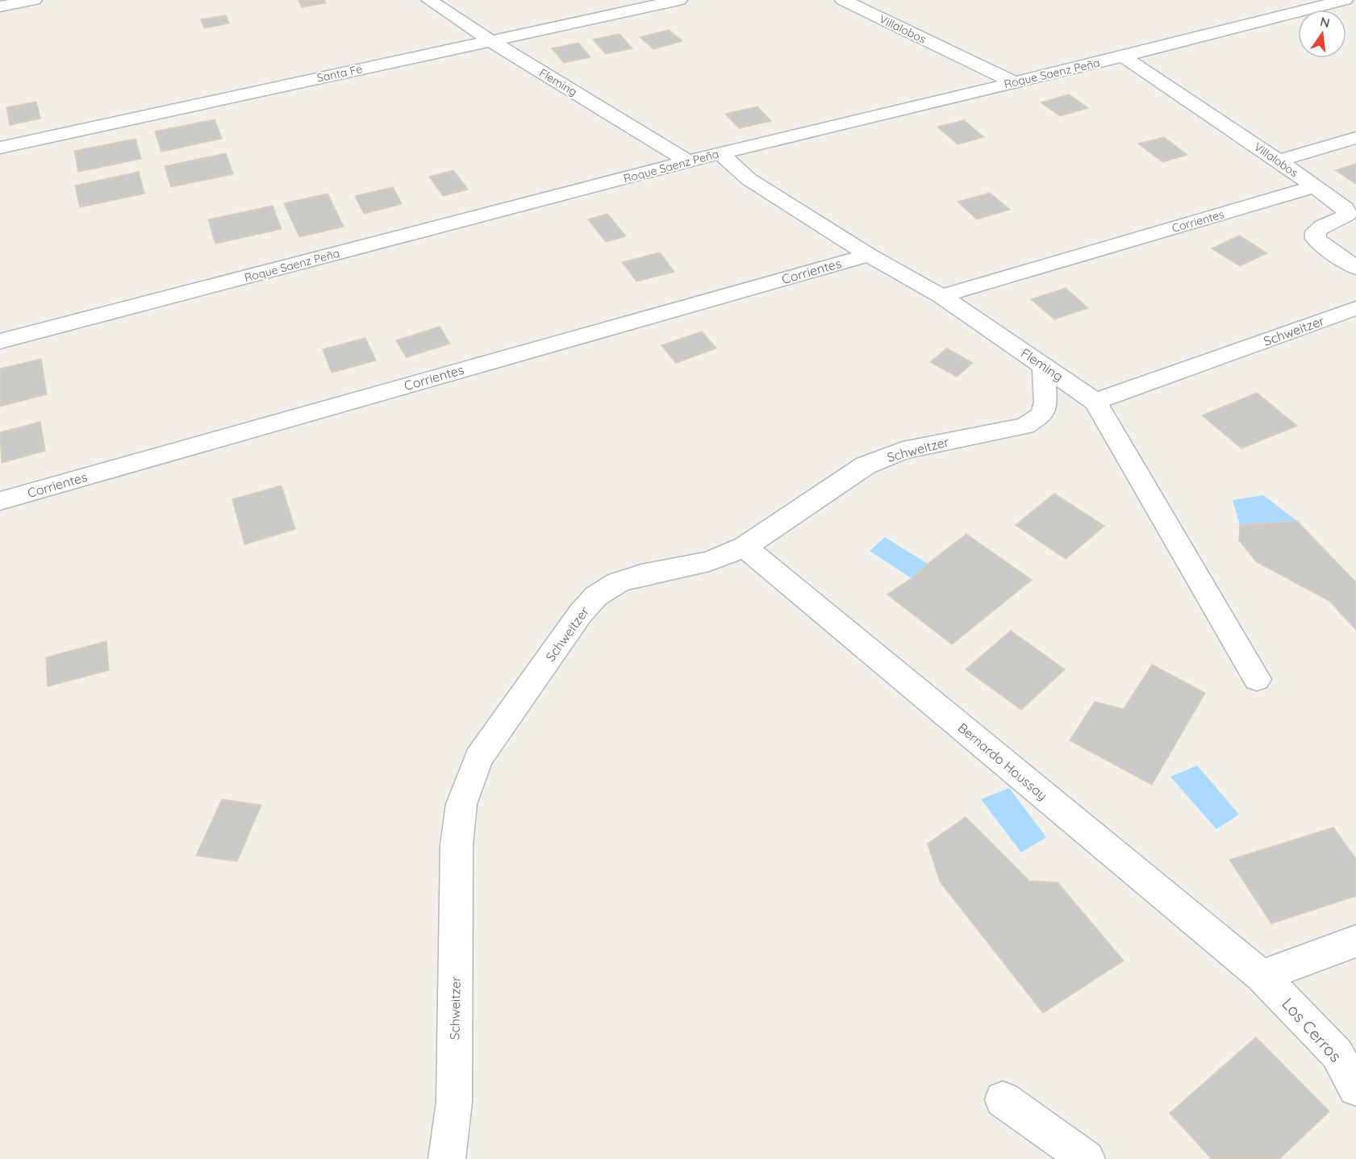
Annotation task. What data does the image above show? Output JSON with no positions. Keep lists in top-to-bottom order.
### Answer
{
  "streets": {
    "street": [
      "Villalobos",
      "Santa Fe",
      "Roque Saenz Peña",
      "Fleming",
      "Corrientes",
      "Schweitzer",
      "Bernardo Houssay",
      "Los Cerros"
    ]
  },
  "crossings": [
    ["Villalobos", "Roque Saenz Peña"],
    ["Villalobos", "Corrientes"],
    ["Santa Fe", "Fleming"],
    ["Roque Saenz Peña", "Fleming"],
    ["Fleming", "Corrientes"],
    ["Fleming", "Schweitzer"],
    ["Schweitzer", "Bernardo Houssay"],
    ["Bernardo Houssay", "Los Cerros"]
  ],
  "north": "top"
}
